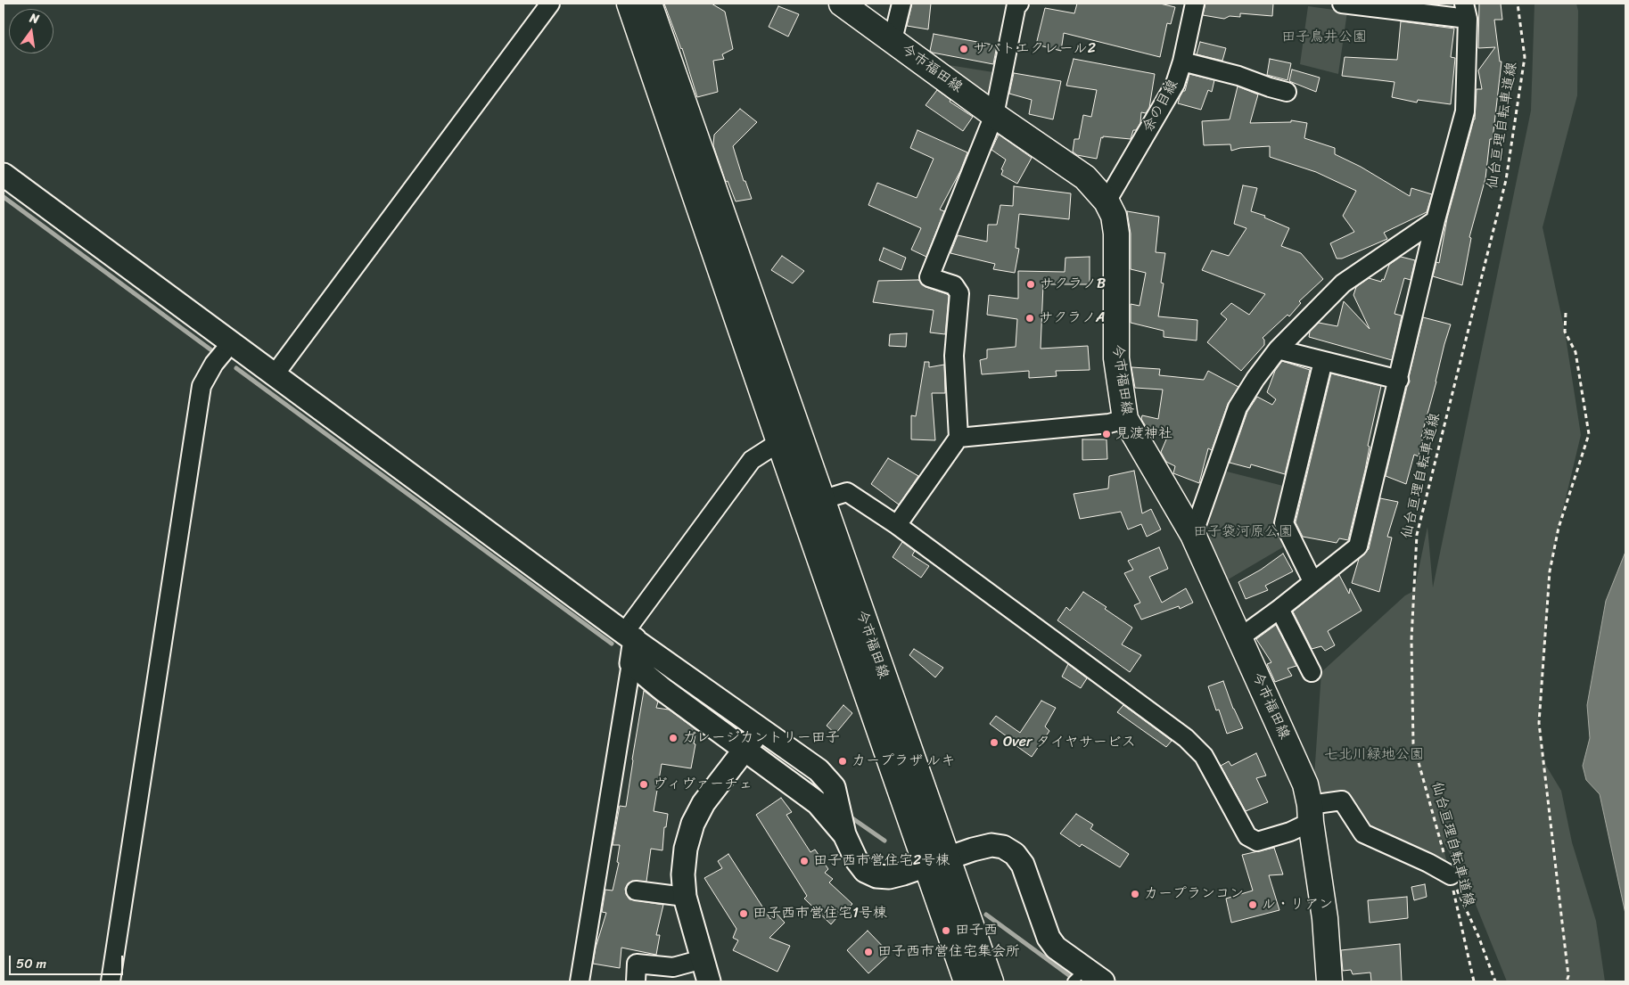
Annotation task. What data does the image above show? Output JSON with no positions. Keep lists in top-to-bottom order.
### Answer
{
  "streets": {
    "main road": ["今市福田線"],
    "street": ["余の目線"],
    "path": ["仙台亘理自転車道線"]
  },
  "crossings": [
    ["今市福田線", "余の目線"]
  ],
  "parks": ["田子鳥井公園", "田子袋河原公園", "七北川緑地公園"],
  "places": [
    "サバトエクレール2",
    "サクラノB",
    "サクラノA",
    "見渡神社",
    "ガレージカントリー田子",
    "Over タイヤサービス",
    "カープラザ ルキ",
    "ヴィヴァーチェ",
    "田子西市営住宅2号棟",
    "カープランコン",
    "ル・リアン",
    "田子西市営住宅1号棟",
    "田子西",
    "田子西市営住宅集会所"
  ],
  "scale_bar": "50 m",
  "north": "top"
}
